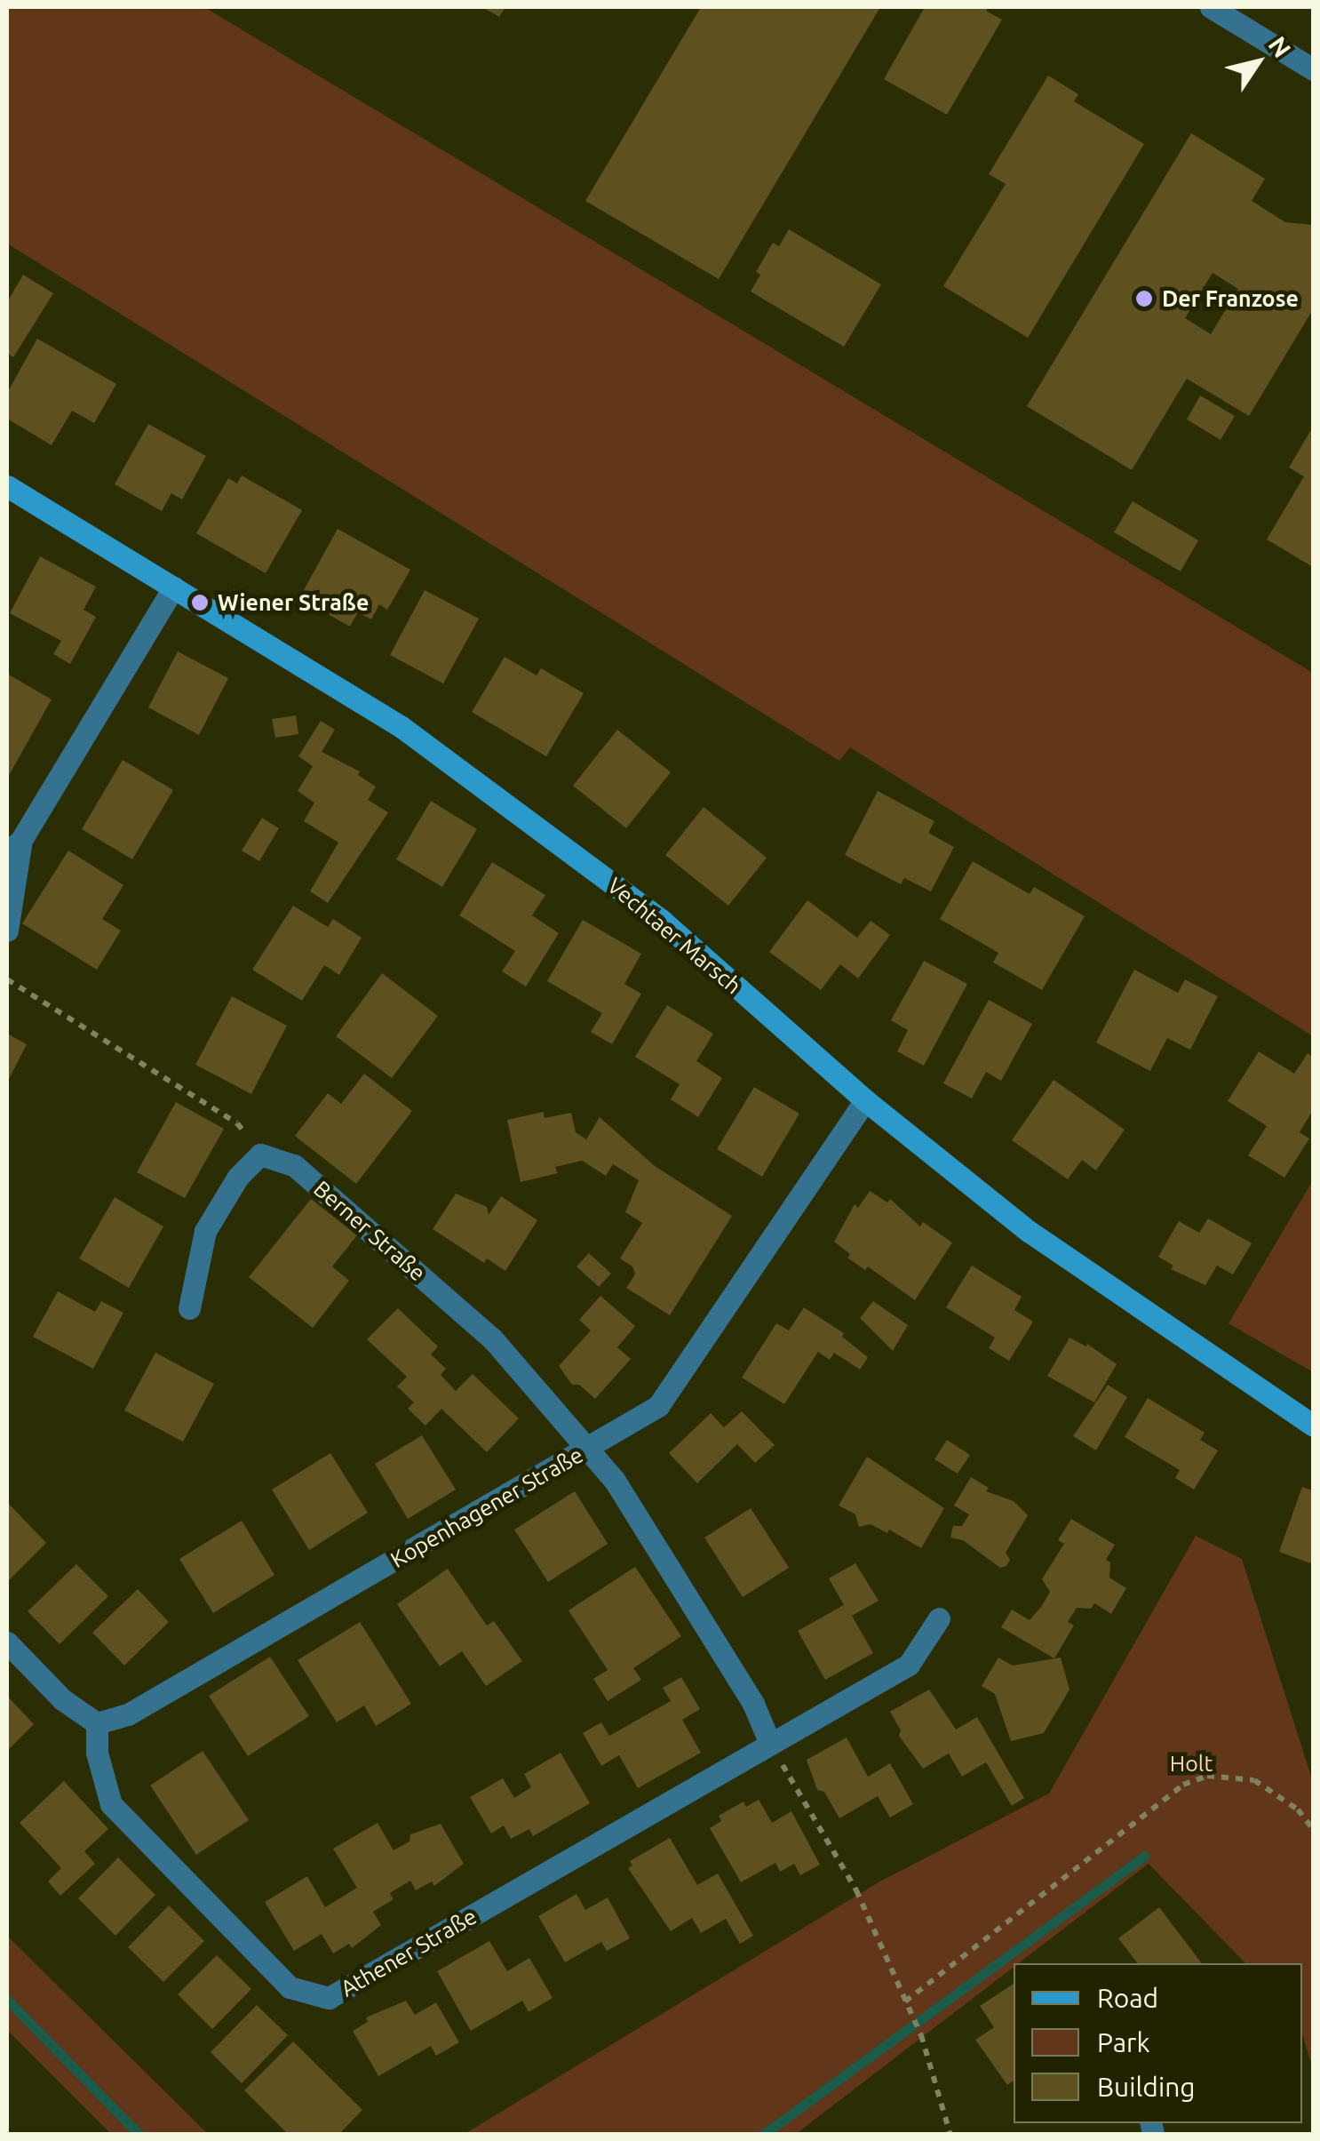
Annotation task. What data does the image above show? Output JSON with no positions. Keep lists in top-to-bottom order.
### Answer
{
  "streets": {
    "street": [
      "Vechtaer Marsch",
      "Berner Straße",
      "Kopenhagener Straße",
      "Athener Straße"
    ]
  },
  "crossings": [
    ["Vechtaer Marsch", "Kopenhagener Straße"],
    ["Berner Straße", "Kopenhagener Straße"],
    ["Kopenhagener Straße", "Athener Straße"]
  ],
  "parks": ["Holt"],
  "places": ["Der Franzose", "Wiener Straße"],
  "legend": ["Road", "Park", "Building"],
  "north": "top right"
}
